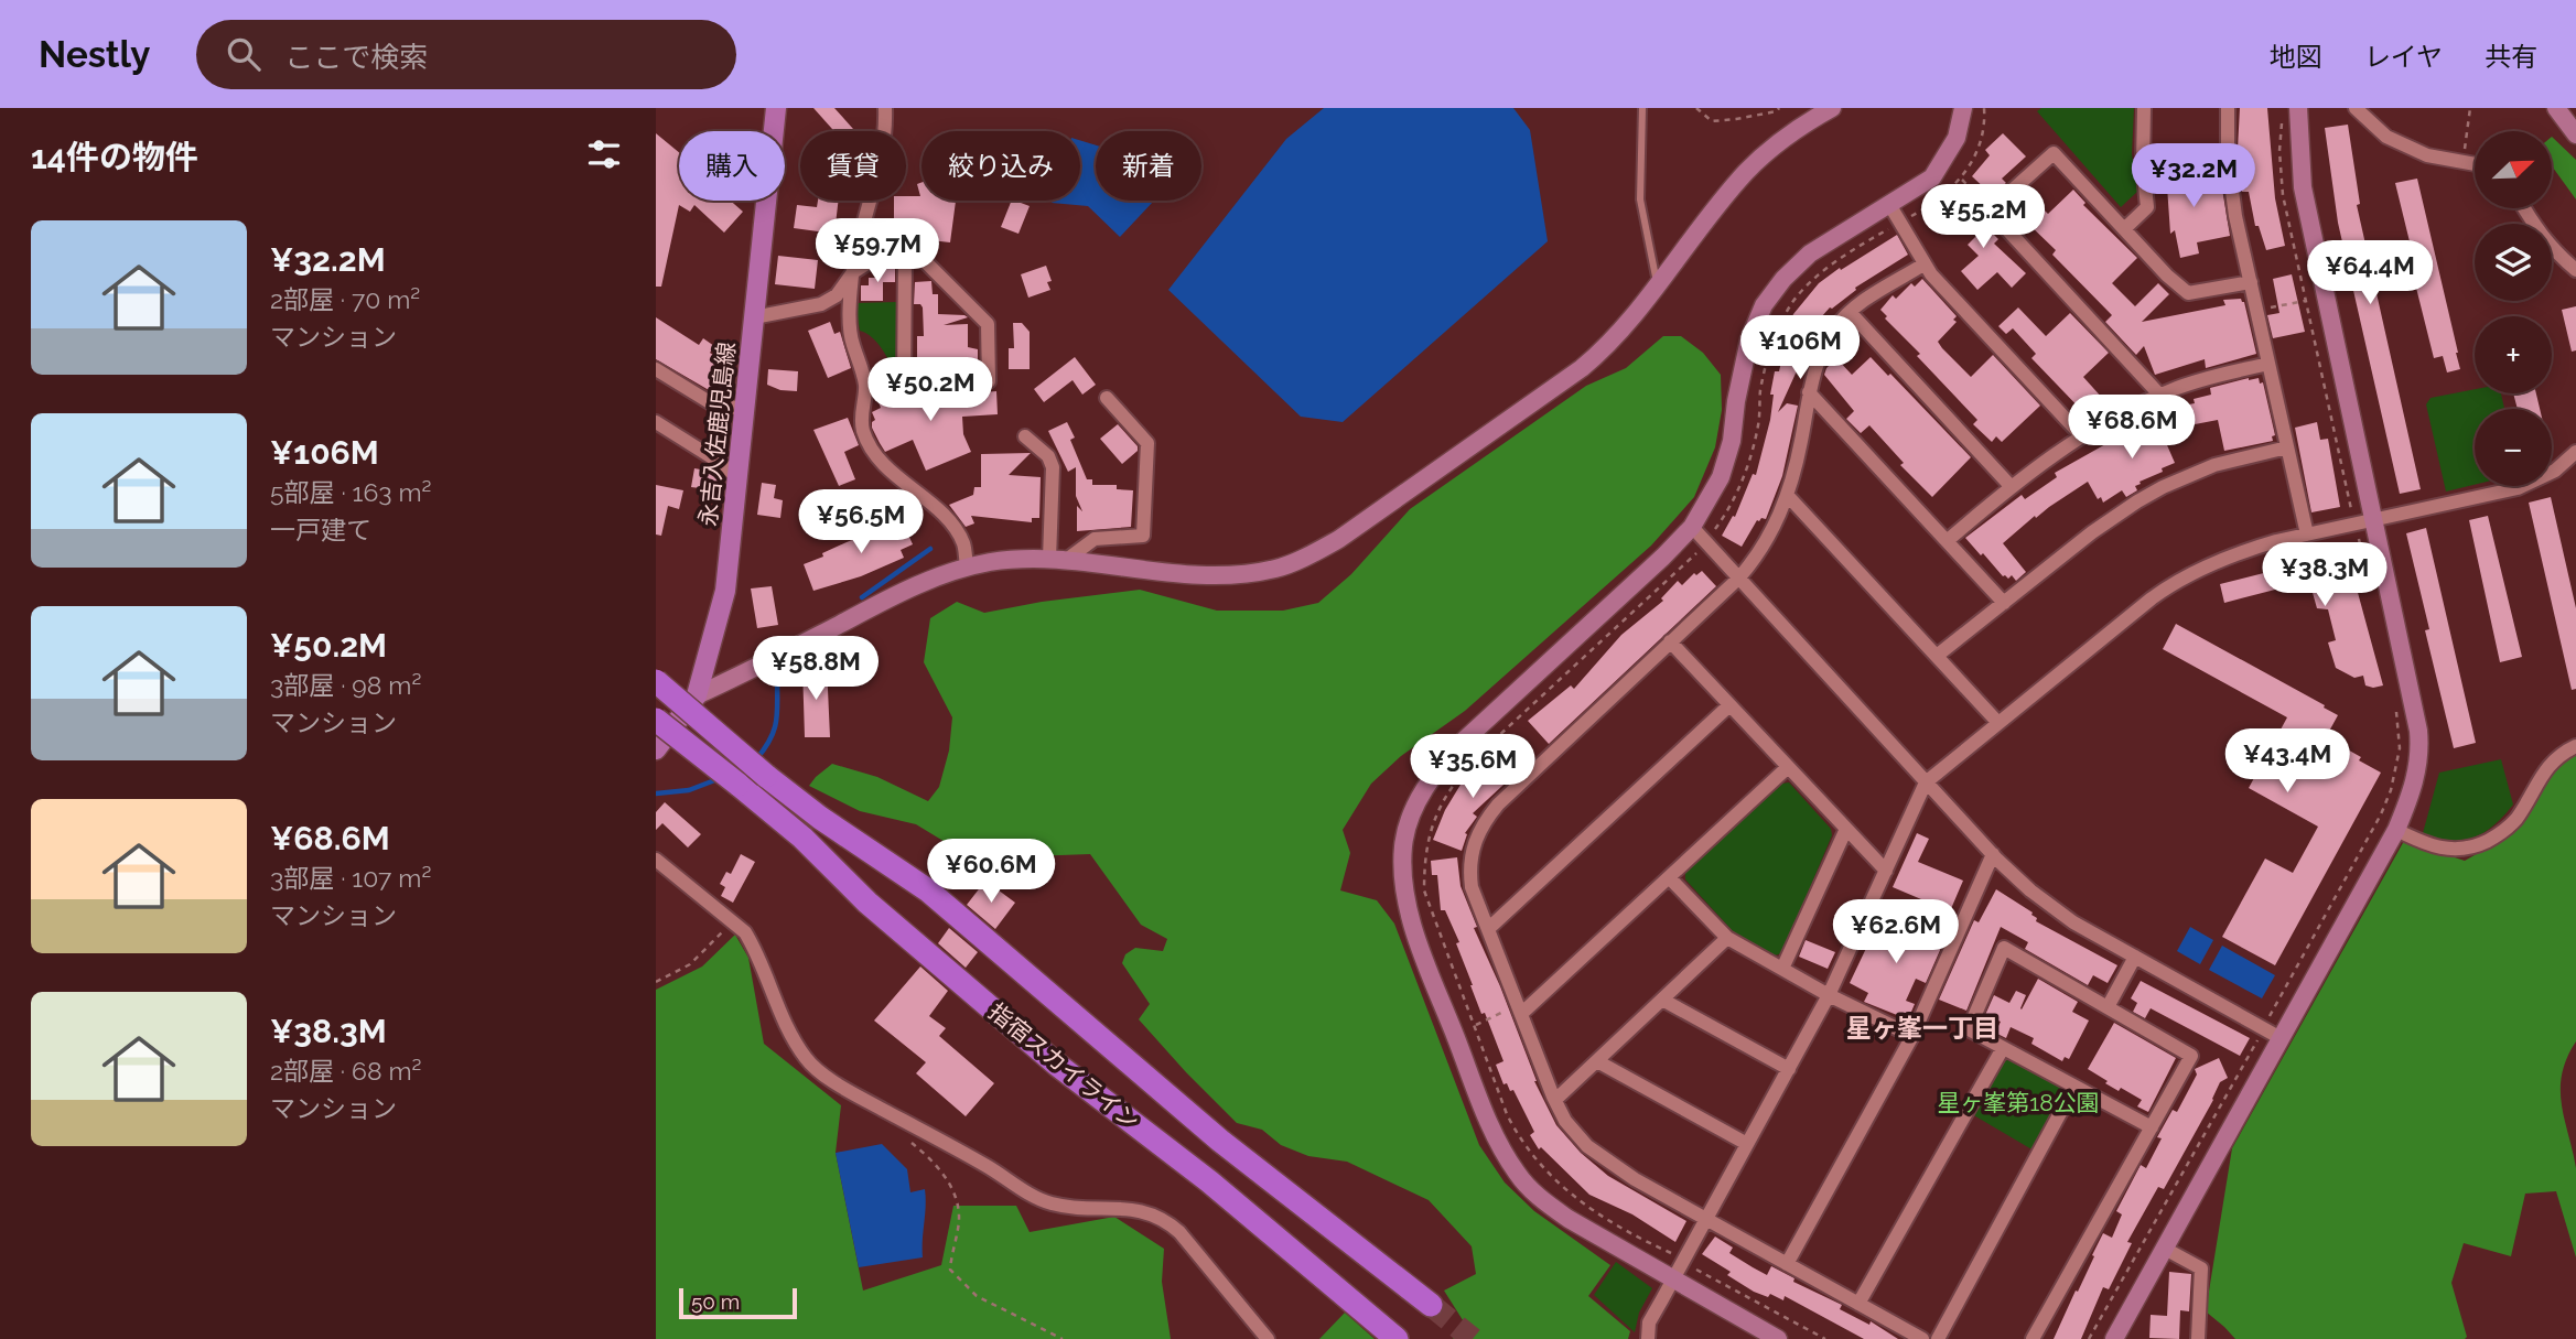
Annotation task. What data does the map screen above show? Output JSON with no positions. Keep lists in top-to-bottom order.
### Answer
{
  "streets": {
    "highway": ["指宿スカイライン"],
    "main road": ["永吉入佐鹿児島線"]
  },
  "districts": ["星ヶ峯一丁目"],
  "parks": ["星ヶ峯第18公園"],
  "scale_bar": "50 m",
  "north": "top right",
  "page": {
    "header": "Nestly",
    "search": "ここで検索",
    "nav": ["地図", "レイヤ", "共有"],
    "heading": "14件の物件",
    "map_buttons": ["+", "−"],
    "chip": [
      "購入",
      "賃貸",
      "絞り込み",
      "新着"
    ],
    "price": [
      "¥32.2M",
      "¥55.2M",
      "¥59.7M",
      "¥64.4M",
      "¥106M",
      "¥50.2M",
      "¥68.6M",
      "¥56.5M",
      "¥38.3M",
      "¥58.8M",
      "¥43.4M",
      "¥35.6M",
      "¥60.6M",
      "¥62.6M"
    ],
    "list": [
      {
        "name": "¥32.2M",
        "note": "2部屋 · 70 m² · マンション"
      },
      {
        "name": "¥106M",
        "note": "5部屋 · 163 m² · 一戸建て"
      },
      {
        "name": "¥50.2M",
        "note": "3部屋 · 98 m² · マンション"
      },
      {
        "name": "¥68.6M",
        "note": "3部屋 · 107 m² · マンション"
      },
      {
        "name": "¥38.3M",
        "note": "2部屋 · 68 m² · マンション"
      }
    ],
    "scale": "50 m"
  }
}
